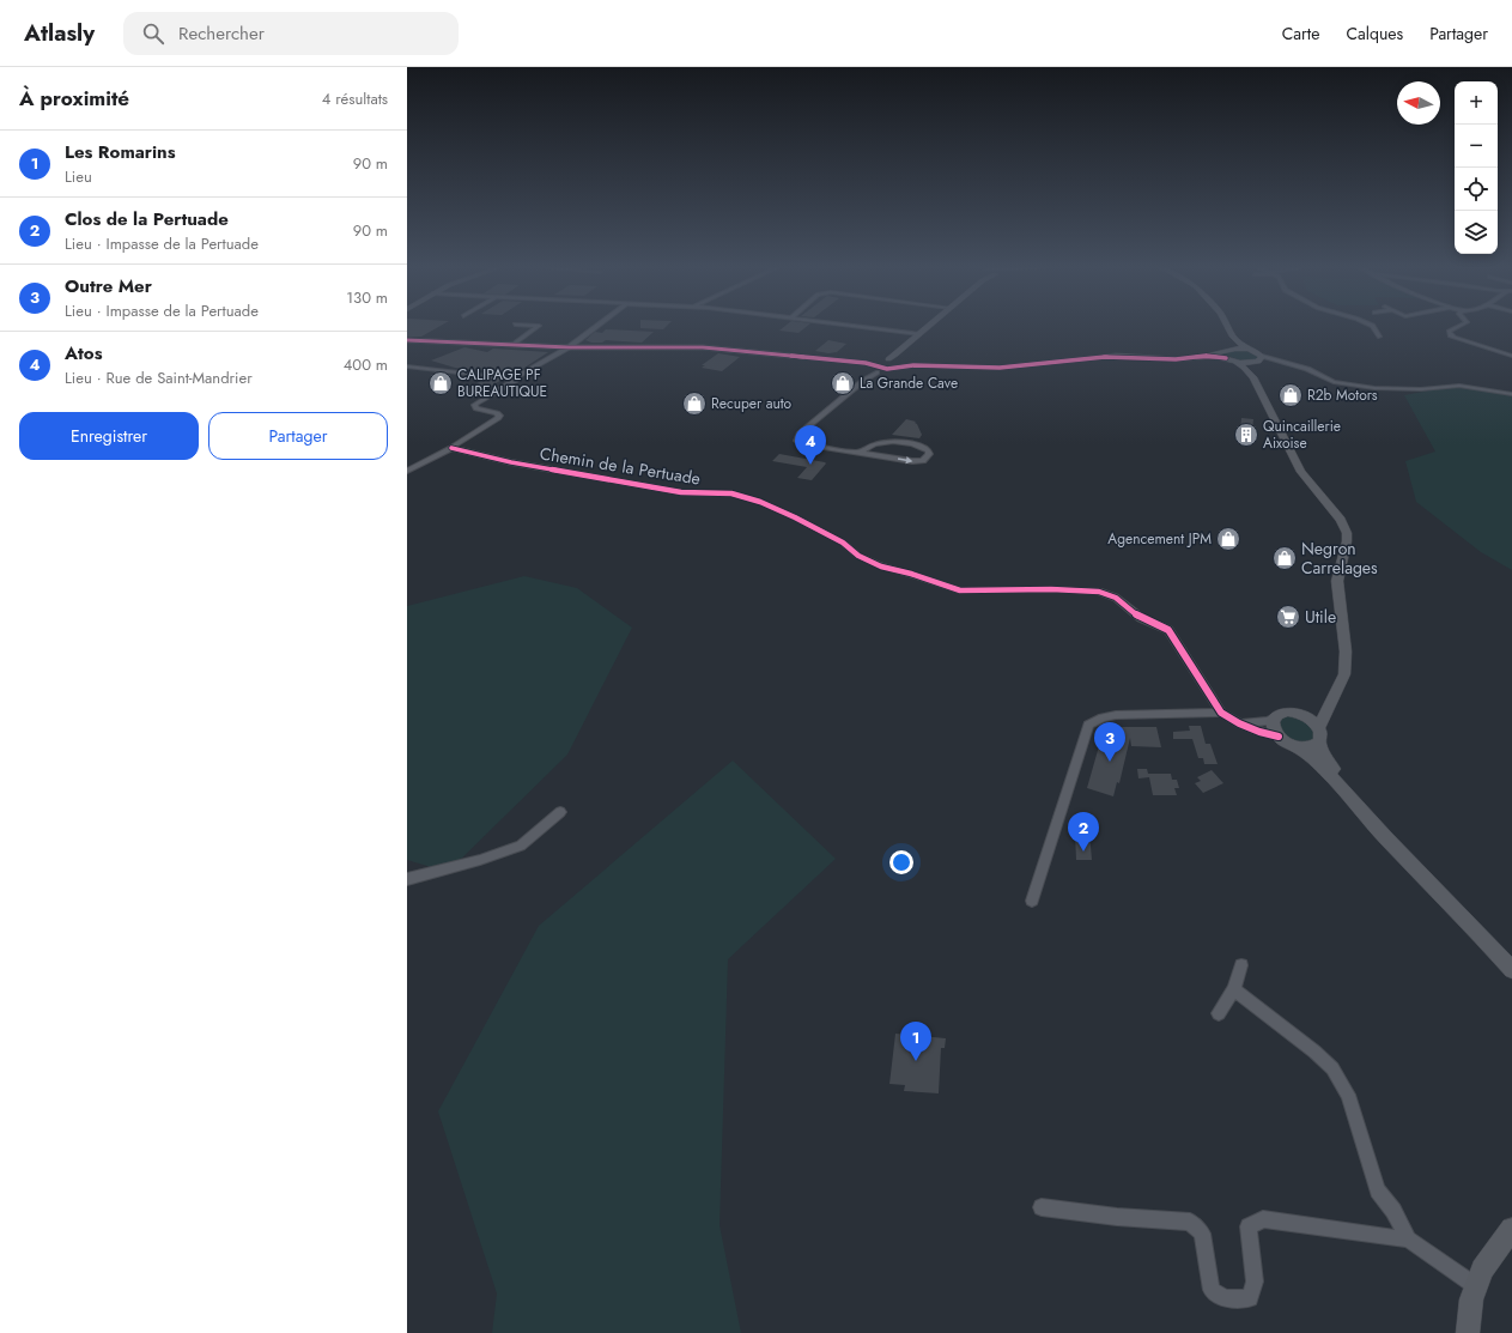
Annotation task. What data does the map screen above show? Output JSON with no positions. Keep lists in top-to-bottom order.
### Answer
{
  "streets": {
    "street": ["Chemin de la Pertuade"]
  },
  "places": {
    "shop": [
      "CALIPAGE PF BUREAUTIQUE",
      "La Grande Cave",
      "R2b Motors",
      "Recuper auto",
      "Agencement JPM",
      "Negron Carrelages"
    ],
    "building": ["Quincaillerie Aixoise"],
    "supermarket": ["Utile"]
  },
  "north": "left",
  "page": {
    "header": "Atlasly",
    "search": "Rechercher",
    "nav": ["Carte", "Calques", "Partager"],
    "heading": ["À proximité", "4 résultats"],
    "map_buttons": ["+", "−"],
    "list": [
      {
        "mark": "1",
        "name": "Les Romarins",
        "note": "Lieu",
        "value": "90 m"
      },
      {
        "mark": "2",
        "name": "Clos de la Pertuade",
        "note": "Lieu · Impasse de la Pertuade",
        "value": "90 m"
      },
      {
        "mark": "3",
        "name": "Outre Mer",
        "note": "Lieu · Impasse de la Pertuade",
        "value": "130 m"
      },
      {
        "mark": "4",
        "name": "Atos",
        "note": "Lieu · Rue de Saint-Mandrier",
        "value": "400 m"
      }
    ],
    "buttons": ["Enregistrer", "Partager"],
    "pins": [
      "4",
      "3",
      "2",
      "1"
    ]
  }
}
